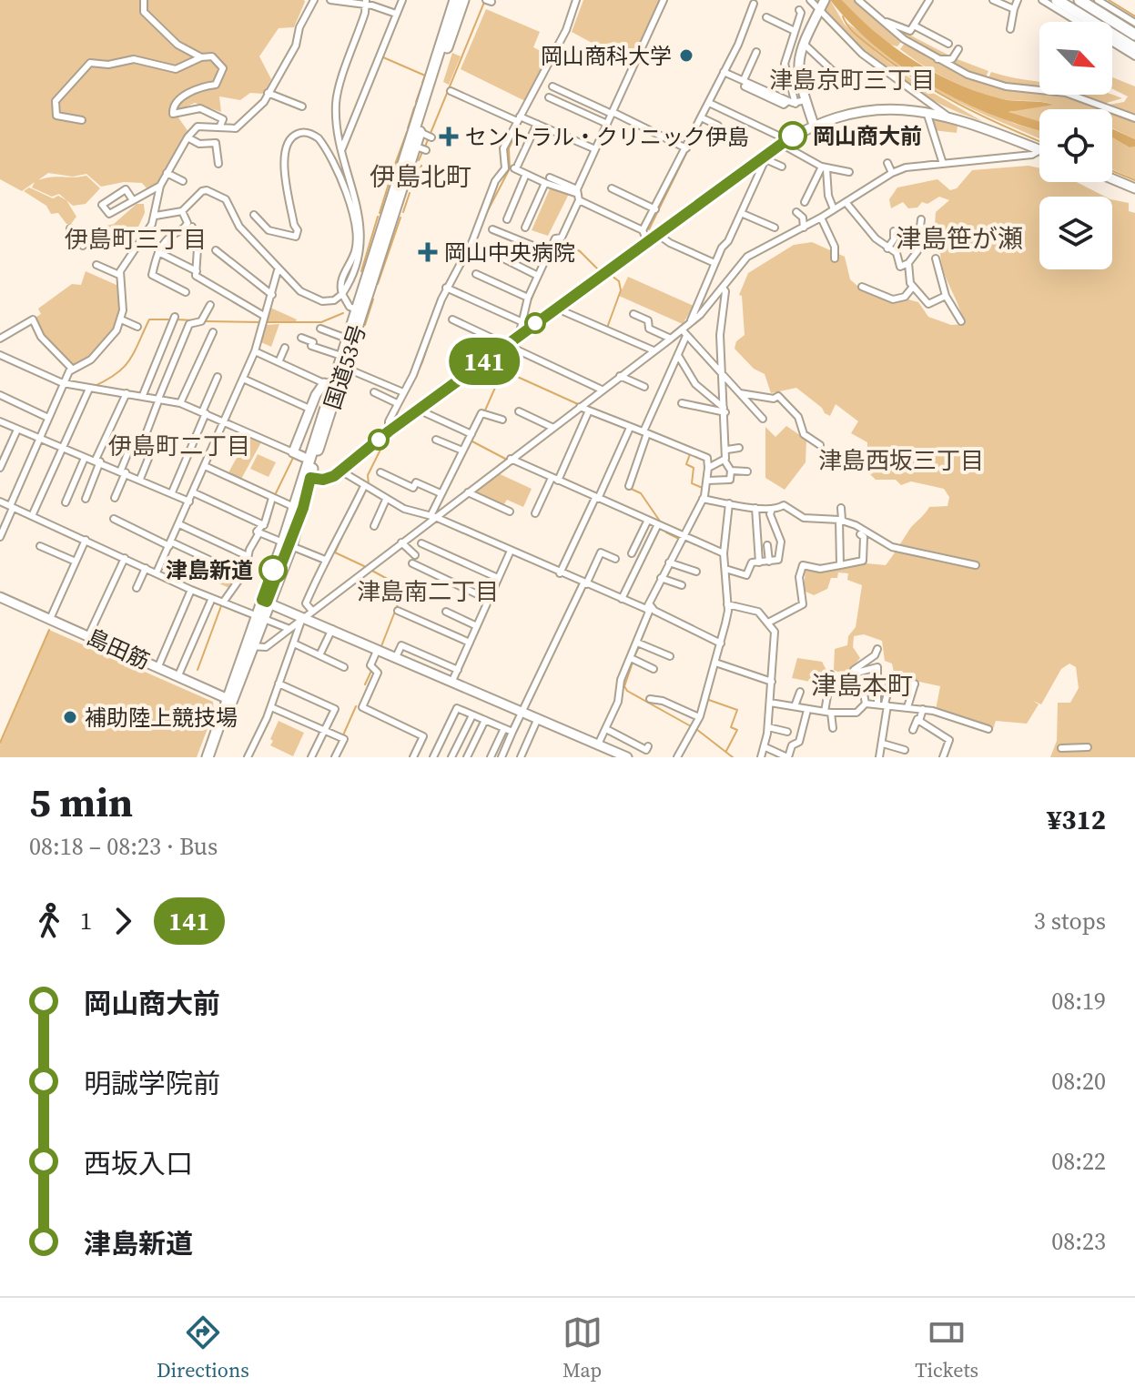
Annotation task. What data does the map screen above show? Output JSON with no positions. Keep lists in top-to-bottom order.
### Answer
{
  "streets": {
    "highway": ["国道53号"],
    "street": ["島田筋"]
  },
  "crossings": [
    ["国道53号", "島田筋"]
  ],
  "districts": [
    "津島京町三丁目",
    "伊島北町",
    "津島笹が瀬",
    "伊島町三丁目",
    "伊島町二丁目",
    "津島西坂三丁目",
    "津島南二丁目",
    "津島本町"
  ],
  "places": {
    "other": [
      "岡山商科大学",
      "岡山商大前",
      "津島新道",
      "補助陸上競技場"
    ],
    "health": ["セントラル・クリニック伊島", "岡山中央病院"]
  },
  "lines": ["bus line 141"],
  "north": "bottom right",
  "page": {
    "on_map": "141",
    "heading": ["5 min", "08:18 – 08:23 · Bus", "¥312"],
    "legs": ["1", "141", "3 stops"],
    "list": [
      {
        "name": "岡山商大前",
        "value": "08:19"
      },
      {
        "name": "明誠学院前",
        "value": "08:20"
      },
      {
        "name": "西坂入口",
        "value": "08:22"
      },
      {
        "name": "津島新道",
        "value": "08:23"
      }
    ],
    "tabs": ["Directions", "Map", "Tickets"]
  }
}
